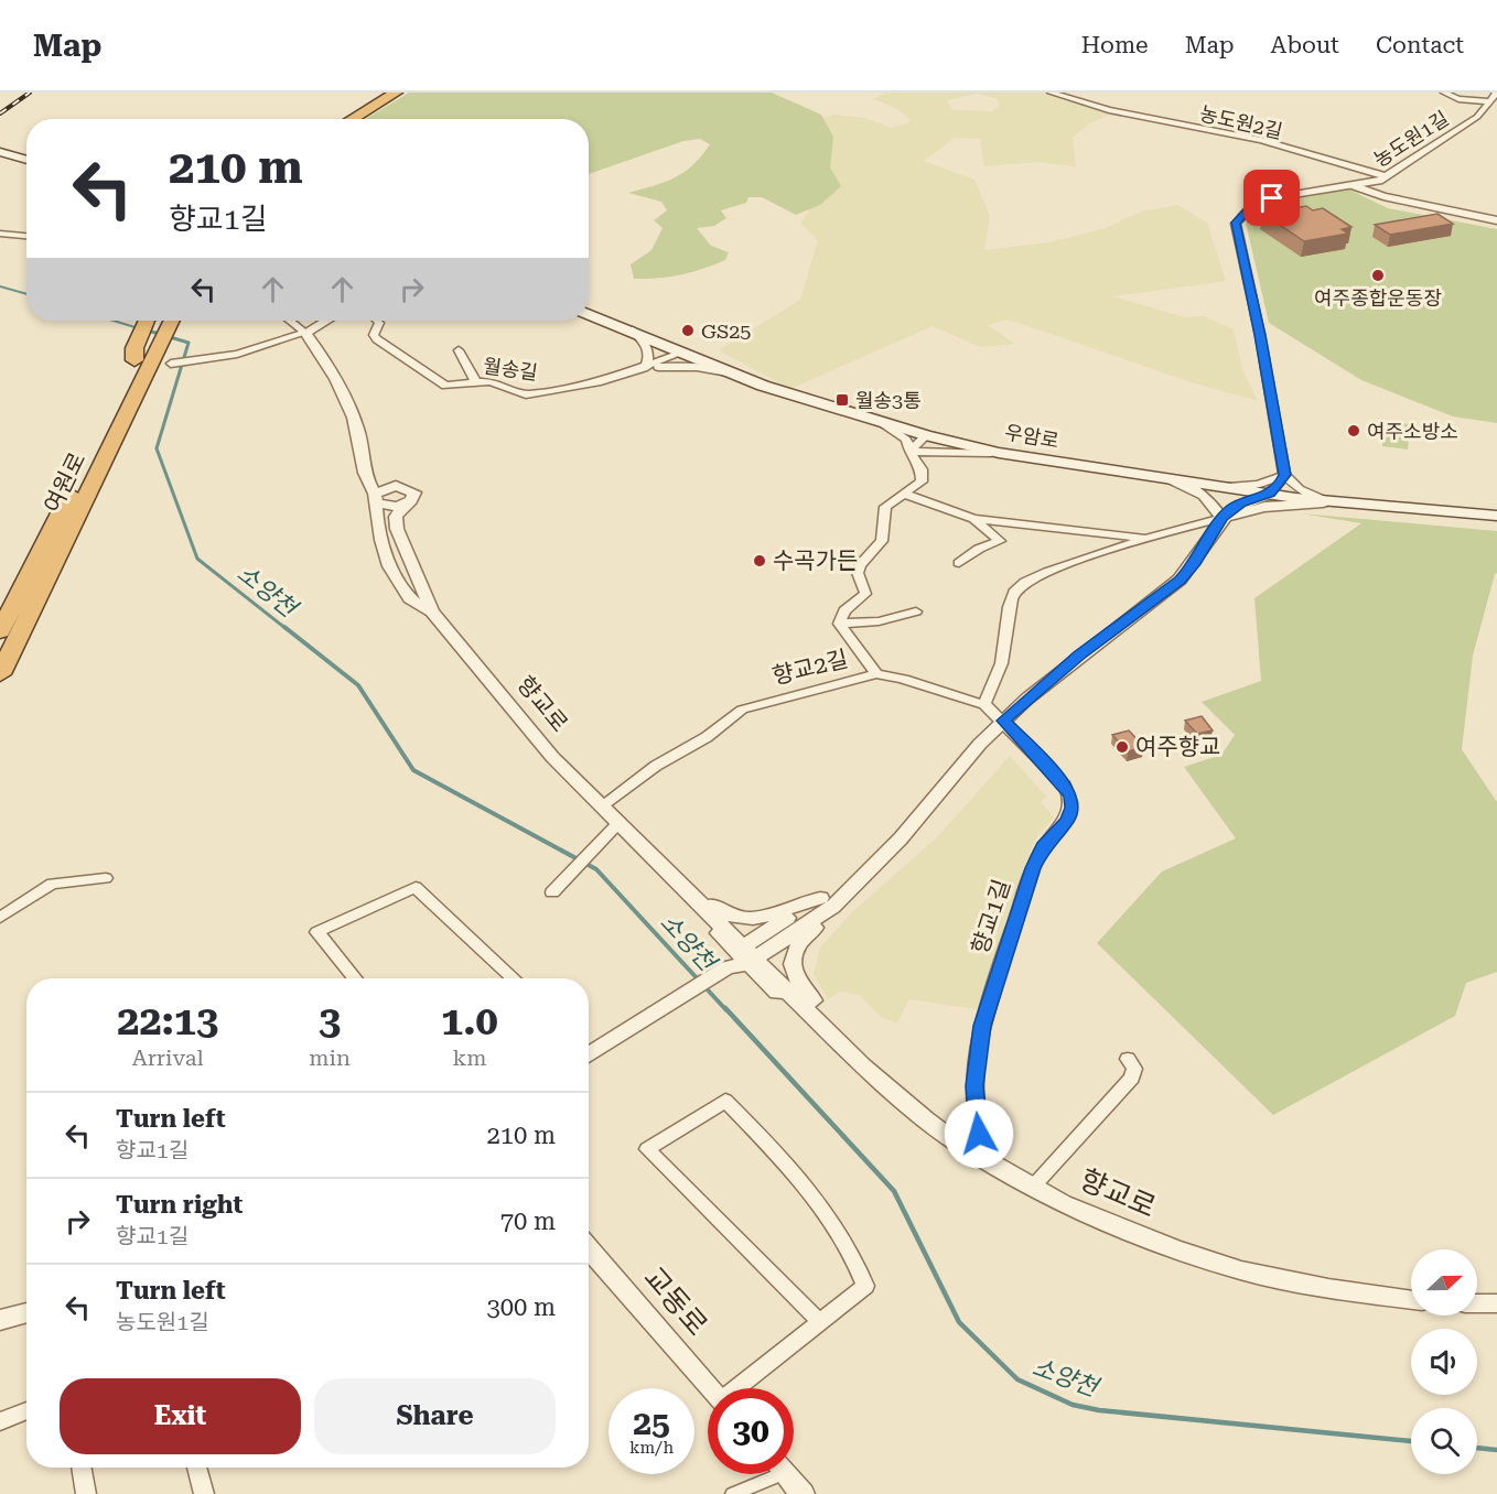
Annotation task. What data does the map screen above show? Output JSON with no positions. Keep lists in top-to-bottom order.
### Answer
{
  "streets": {
    "highway": ["여원로"],
    "main road": ["우암로"],
    "street": [
      "농도원2길",
      "농도원1길",
      "월송길",
      "향교2길",
      "향교로",
      "향교1길",
      "교동로"
    ]
  },
  "crossings": [
    ["농도원2길", "농도원1길"],
    ["월송길", "우암로"],
    ["향교2길", "향교로"],
    ["향교로", "향교1길"]
  ],
  "water": ["소양천"],
  "places": {
    "other": [
      "여주종합운동장",
      "GS25",
      "여주소방소",
      "수곡가든",
      "여주향교"
    ],
    "transit": ["월송3통"]
  },
  "north": "right",
  "page": {
    "header": "Map",
    "nav": [
      "Home",
      "Map",
      "About",
      "Contact"
    ],
    "turn": ["210 m", "향교1길"],
    "eta": [
      "22:13",
      "Arrival",
      "3",
      "min",
      "1.0",
      "km"
    ],
    "list": [
      {
        "name": "Turn left",
        "note": "향교1길",
        "value": "210 m"
      },
      {
        "name": "Turn right",
        "note": "향교1길",
        "value": "70 m"
      },
      {
        "name": "Turn left",
        "note": "농도원1길",
        "value": "300 m"
      }
    ],
    "buttons": ["Exit", "Share"],
    "speed": "25 km/h",
    "limit": "30"
  }
}
